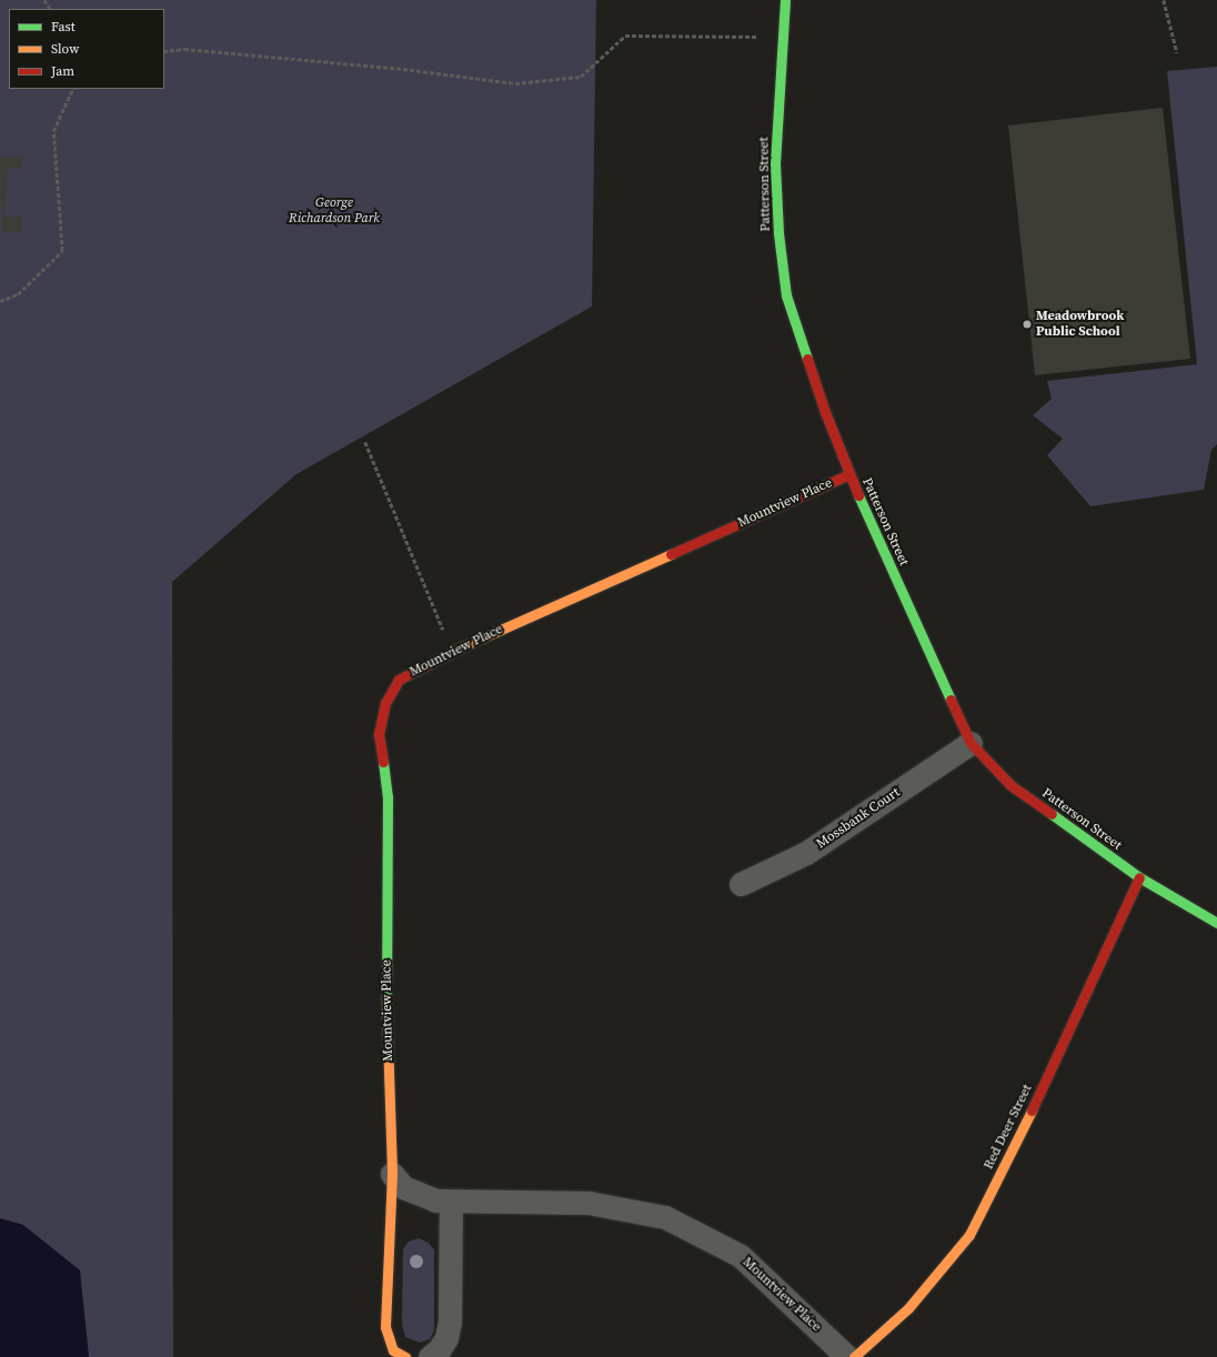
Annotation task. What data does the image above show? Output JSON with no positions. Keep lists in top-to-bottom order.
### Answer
{
  "streets": {
    "street": [
      "Patterson Street",
      "Mountview Place",
      "Mossbank Court",
      "Red Deer Street"
    ]
  },
  "crossings": [
    ["Patterson Street", "Mountview Place"],
    ["Patterson Street", "Mossbank Court"],
    ["Patterson Street", "Red Deer Street"]
  ],
  "parks": ["George Richardson Park"],
  "places": ["Meadowbrook Public School"],
  "legend": ["Fast", "Slow", "Jam"]
}
